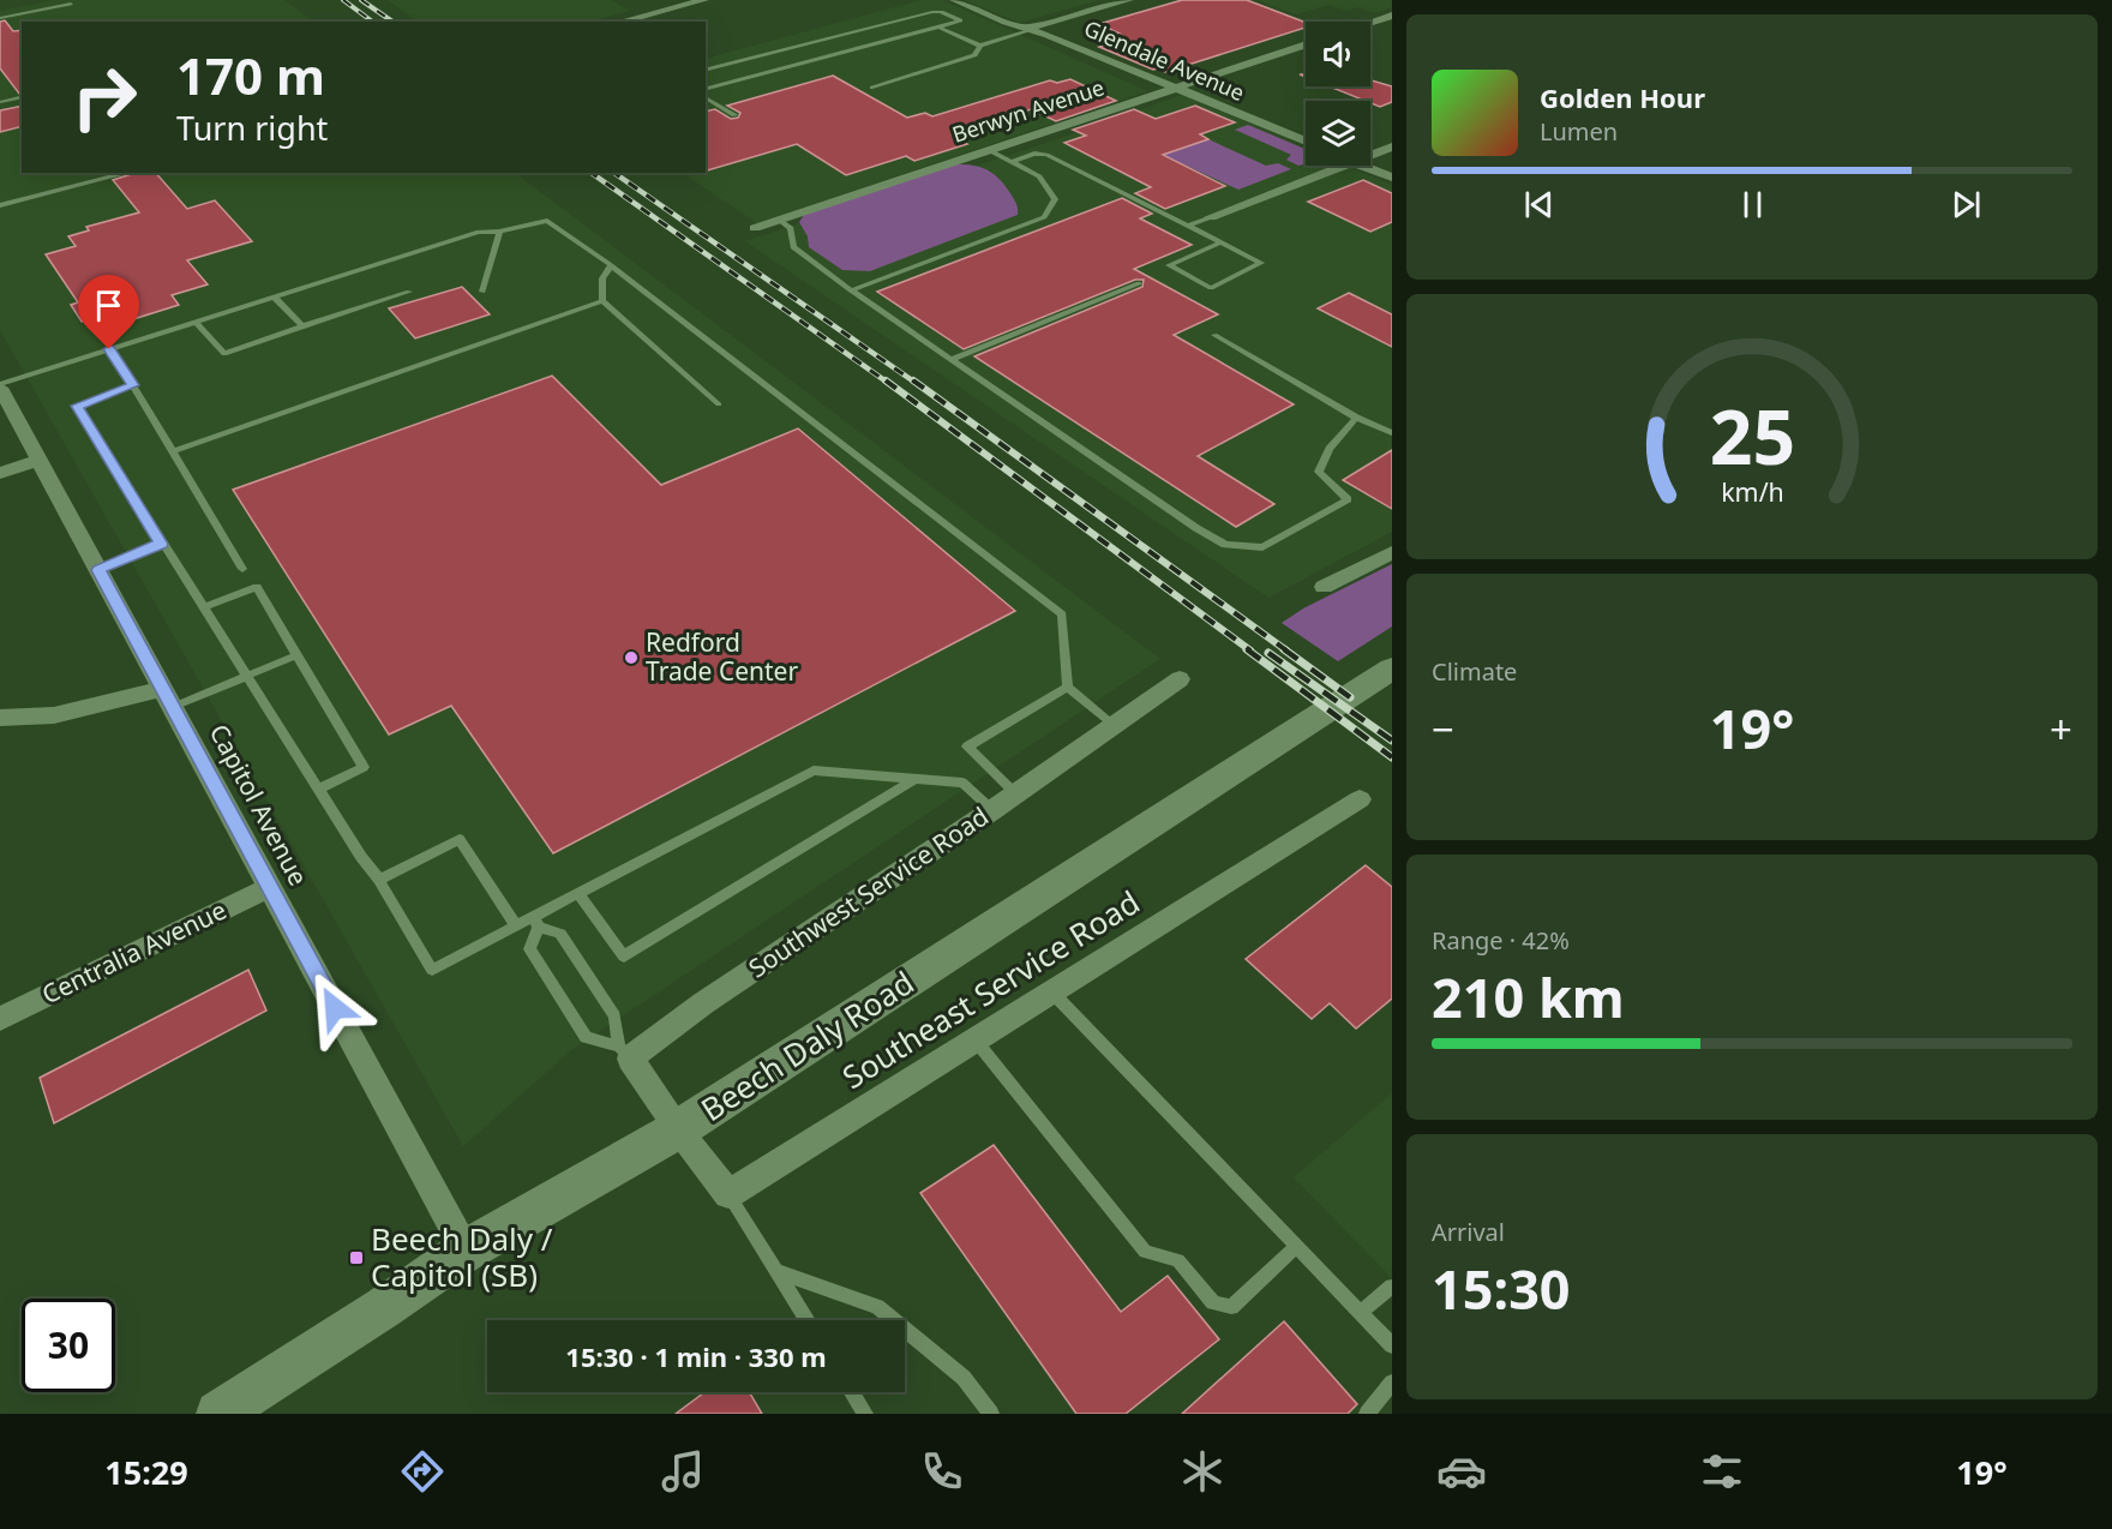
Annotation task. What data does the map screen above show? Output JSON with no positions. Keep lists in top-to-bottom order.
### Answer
{
  "streets": {
    "main road": ["Beech Daly Road"],
    "street": [
      "Glendale Avenue",
      "Berwyn Avenue",
      "Capitol Avenue",
      "Southwest Service Road",
      "Centralia Avenue",
      "Southeast Service Road"
    ]
  },
  "crossings": [
    ["Glendale Avenue", "Berwyn Avenue"],
    ["Capitol Avenue", "Centralia Avenue"],
    ["Capitol Avenue", "Beech Daly Road"]
  ],
  "places": {
    "other": ["Redford Trade Center"],
    "transit": ["Beech Daly / Capitol (SB)"]
  },
  "page": {
    "turn": ["170 m", "Turn right"],
    "song": ["Golden Hour", "Lumen"],
    "tile": [
      "Climate",
      ["Range · 42%", "210 km"],
      ["Arrival", "15:30"]
    ],
    "heat": ["−", "19°", "+"],
    "limit": "30",
    "trip": "15:30 · 1 min · 330 m",
    "tabs": ["15:29", "19°"],
    "gauge": ["25", "km/h"]
  }
}
